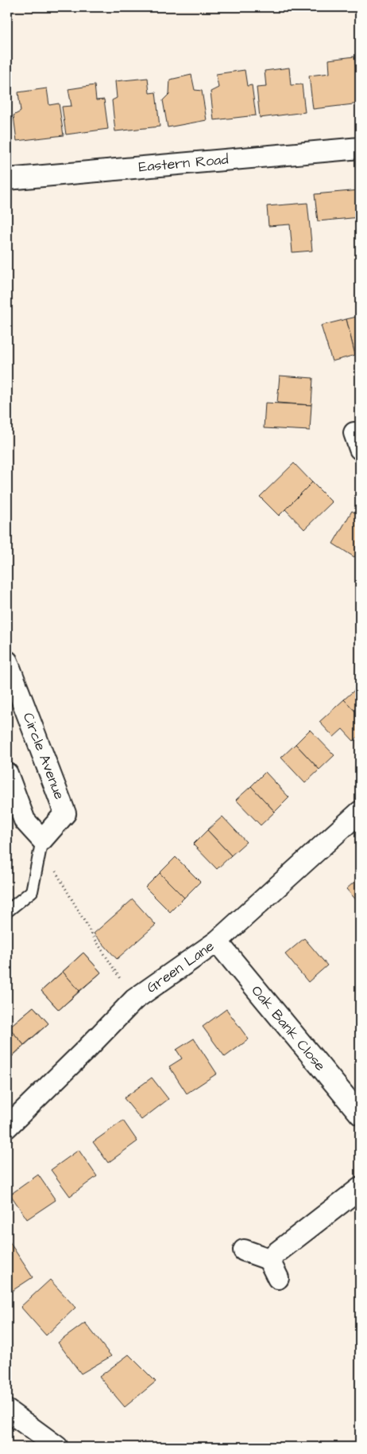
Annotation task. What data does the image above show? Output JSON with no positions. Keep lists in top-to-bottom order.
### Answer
{
  "streets": {
    "street": [
      "Eastern Road",
      "Circle Avenue",
      "Green Lane",
      "Oak Bank Close"
    ]
  },
  "crossings": [
    ["Green Lane", "Oak Bank Close"]
  ]
}
